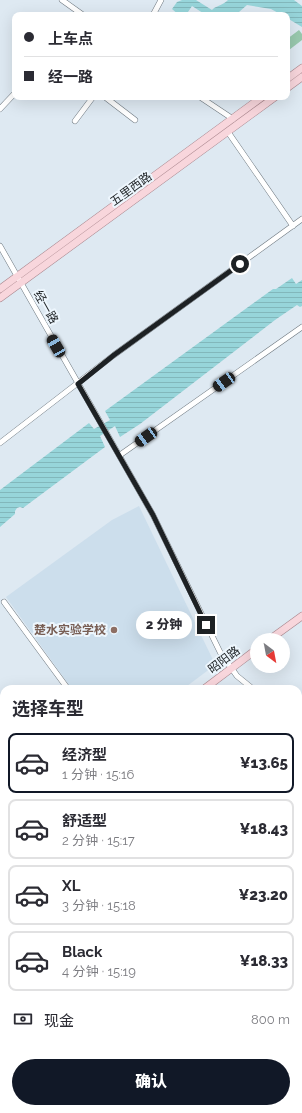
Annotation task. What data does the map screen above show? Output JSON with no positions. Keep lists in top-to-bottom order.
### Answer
{
  "streets": {
    "main road": ["五里西路", "昭阳路"],
    "street": ["经一路"]
  },
  "crossings": [
    ["五里西路", "经一路"],
    ["经一路", "昭阳路"]
  ],
  "places": ["楚水实验学校"],
  "north": "bottom right",
  "page": {
    "banner": ["上车点", "经一路"],
    "bubble": "2 分钟",
    "heading": "选择车型",
    "list": [
      {
        "name": "经济型",
        "note": "1 分钟 · 15:16",
        "value": "¥13.65"
      },
      {
        "name": "舒适型",
        "note": "2 分钟 · 15:17",
        "value": "¥18.43"
      },
      {
        "name": "XL",
        "note": "3 分钟 · 15:18",
        "value": "¥23.20"
      },
      {
        "name": "Black",
        "note": "4 分钟 · 15:19",
        "value": "¥18.33"
      }
    ],
    "pay": ["现金", "800 m"],
    "buttons": "确认"
  }
}
